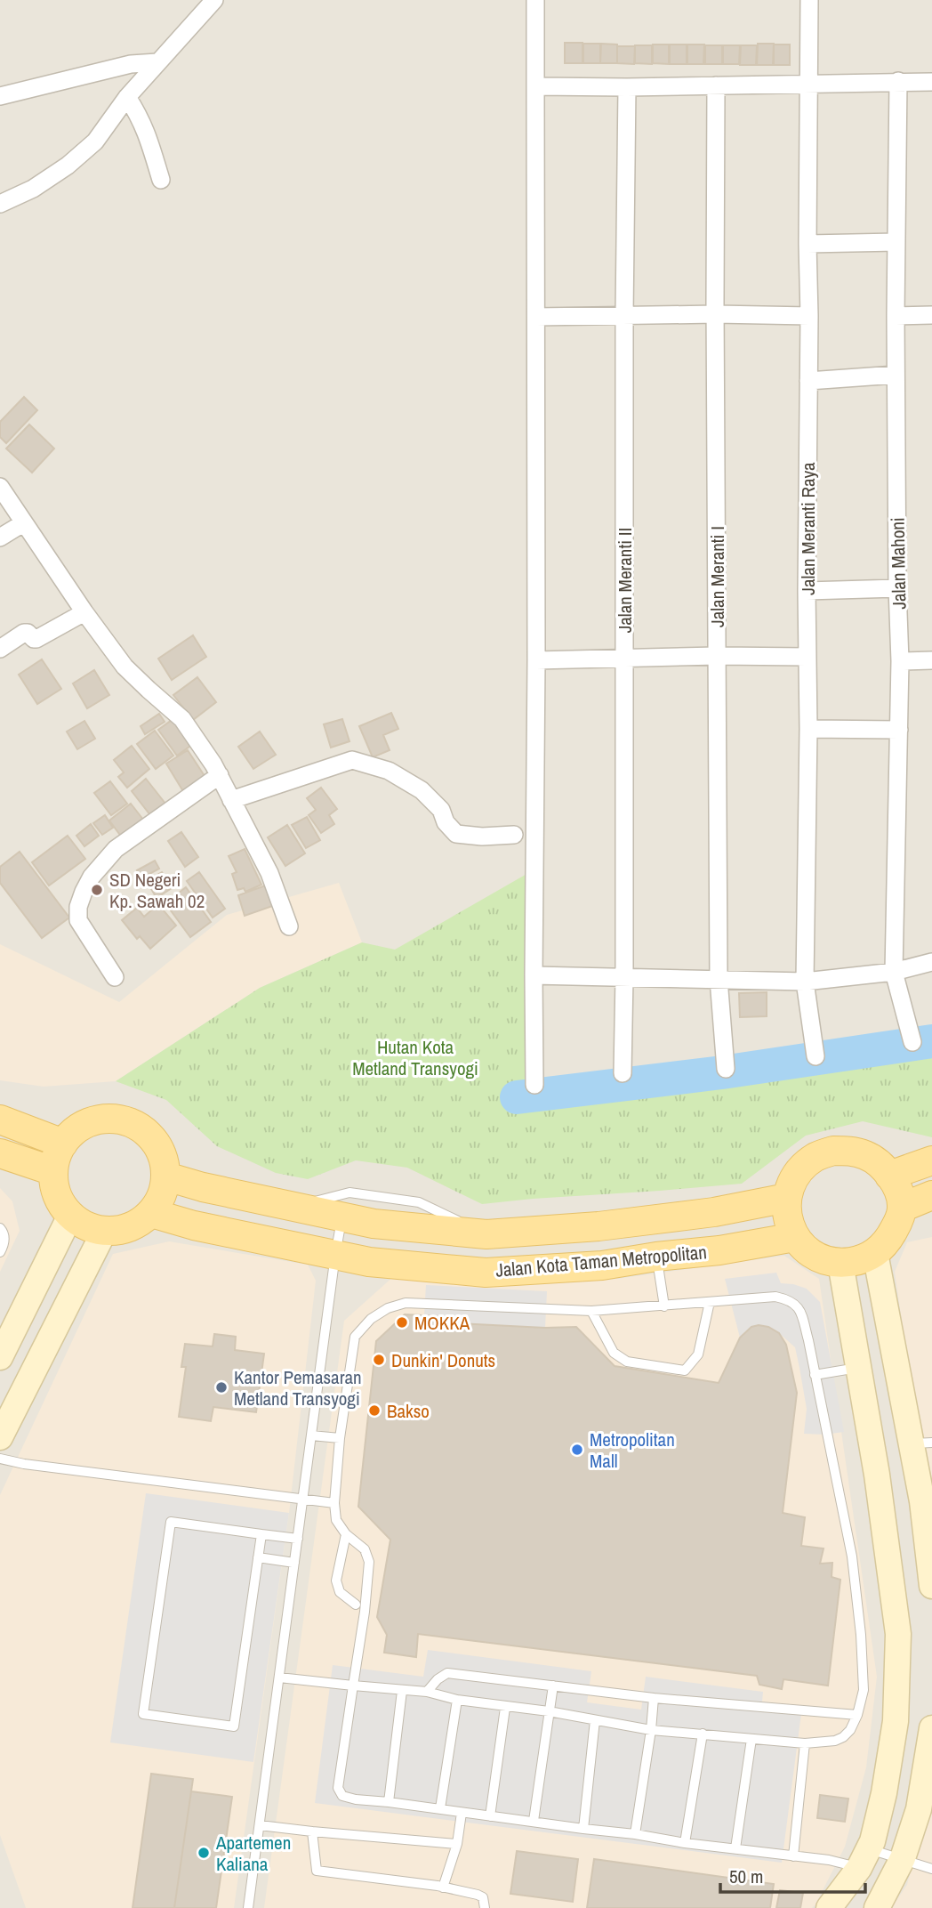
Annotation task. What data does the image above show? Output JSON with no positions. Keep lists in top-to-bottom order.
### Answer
{
  "streets": {
    "main road": ["Jalan Kota Taman Metropolitan"],
    "street": [
      "Jalan Meranti Raya",
      "Jalan Mahoni",
      "Jalan Meranti I",
      "Jalan Meranti II"
    ]
  },
  "parks": ["Hutan Kota Metland Transyogi"],
  "places": [
    "SD Negeri Kp. Sawah 02",
    "MOKKA",
    "Dunkin' Donuts",
    "Kantor Pemasaran Metland Transyogi",
    "Bakso",
    "Metropolitan Mall",
    "Apartemen Kaliana"
  ],
  "scale_bar": "50 m"
}
